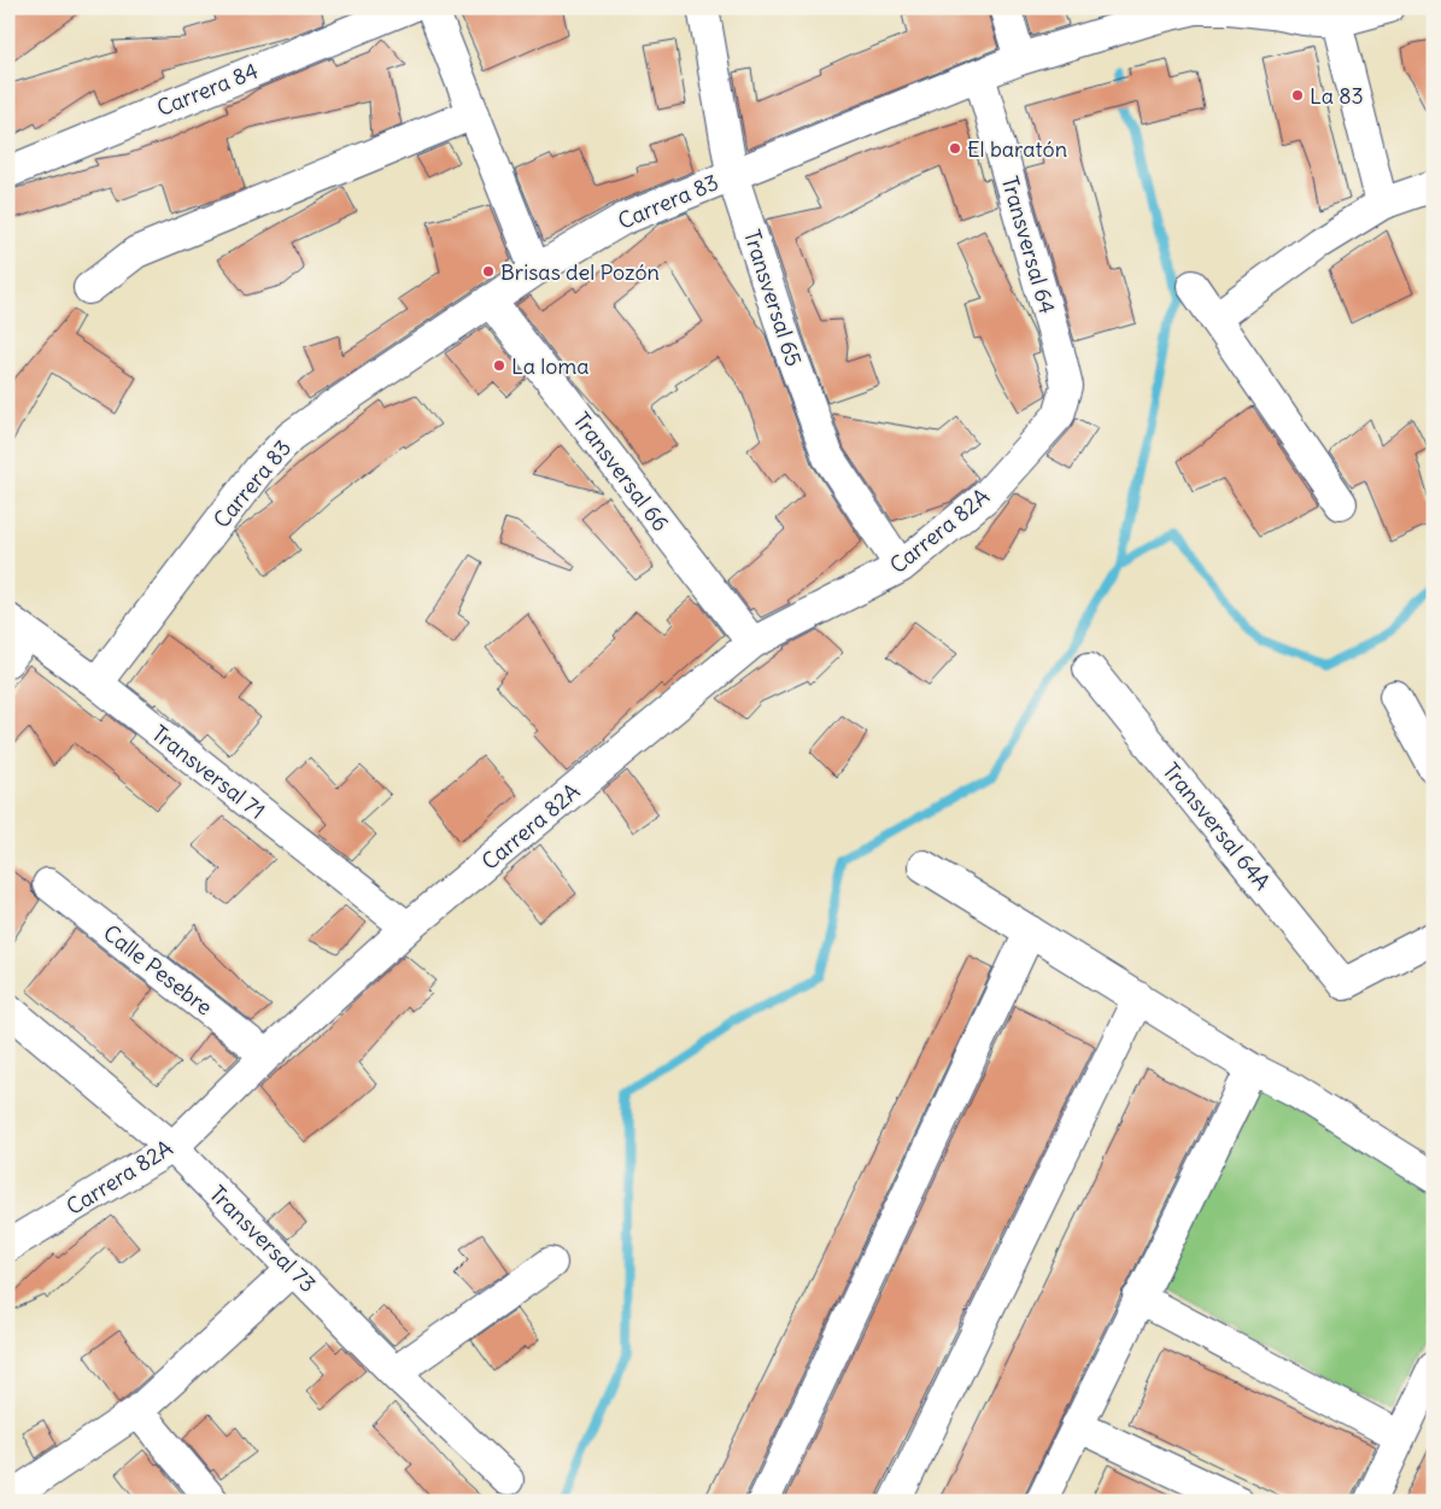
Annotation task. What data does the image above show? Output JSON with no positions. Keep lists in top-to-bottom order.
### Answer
{
  "streets": {
    "street": [
      "Carrera 84",
      "Carrera 83",
      "Transversal 64",
      "Transversal 65",
      "Transversal 66",
      "Carrera 82A",
      "Transversal 71",
      "Transversal 64A",
      "Calle Pesebre",
      "Transversal 73"
    ]
  },
  "crossings": [
    ["Carrera 83", "Transversal 64"],
    ["Carrera 83", "Transversal 65"],
    ["Carrera 83", "Transversal 66"],
    ["Carrera 83", "Transversal 71"],
    ["Transversal 64", "Carrera 82A"],
    ["Transversal 65", "Carrera 82A"],
    ["Transversal 66", "Carrera 82A"],
    ["Carrera 82A", "Transversal 71"],
    ["Carrera 82A", "Calle Pesebre"],
    ["Carrera 82A", "Transversal 73"]
  ],
  "places": [
    "La 83",
    "El baratón",
    "Brisas del Pozón",
    "La loma"
  ]
}
